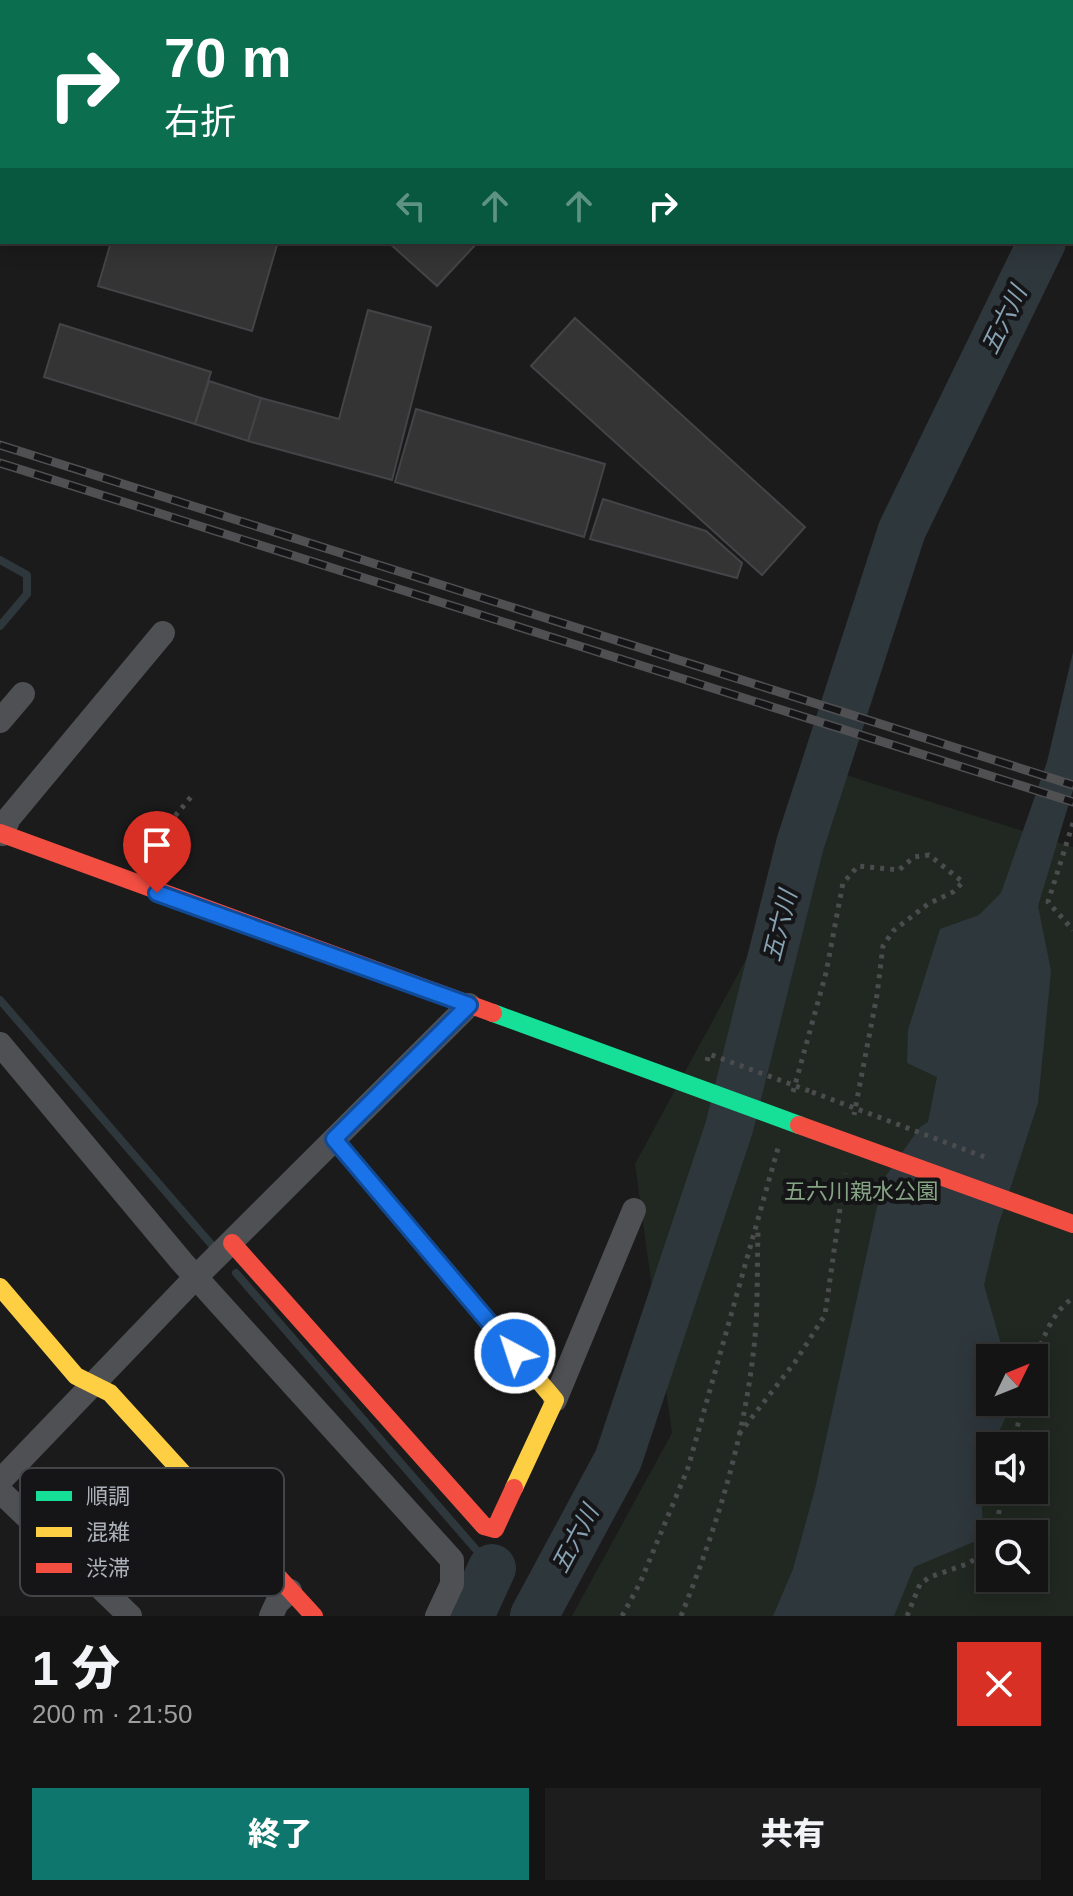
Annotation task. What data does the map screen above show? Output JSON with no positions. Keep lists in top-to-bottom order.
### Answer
{
  "water": ["五六川"],
  "parks": ["五六川親水公園"],
  "legend": ["順調", "混雑", "渋滞"],
  "north": "top right",
  "page": {
    "turn": ["70 m", "右折"],
    "heading": ["1 分", "200 m · 21:50"],
    "buttons": ["終了", "共有"]
  }
}
